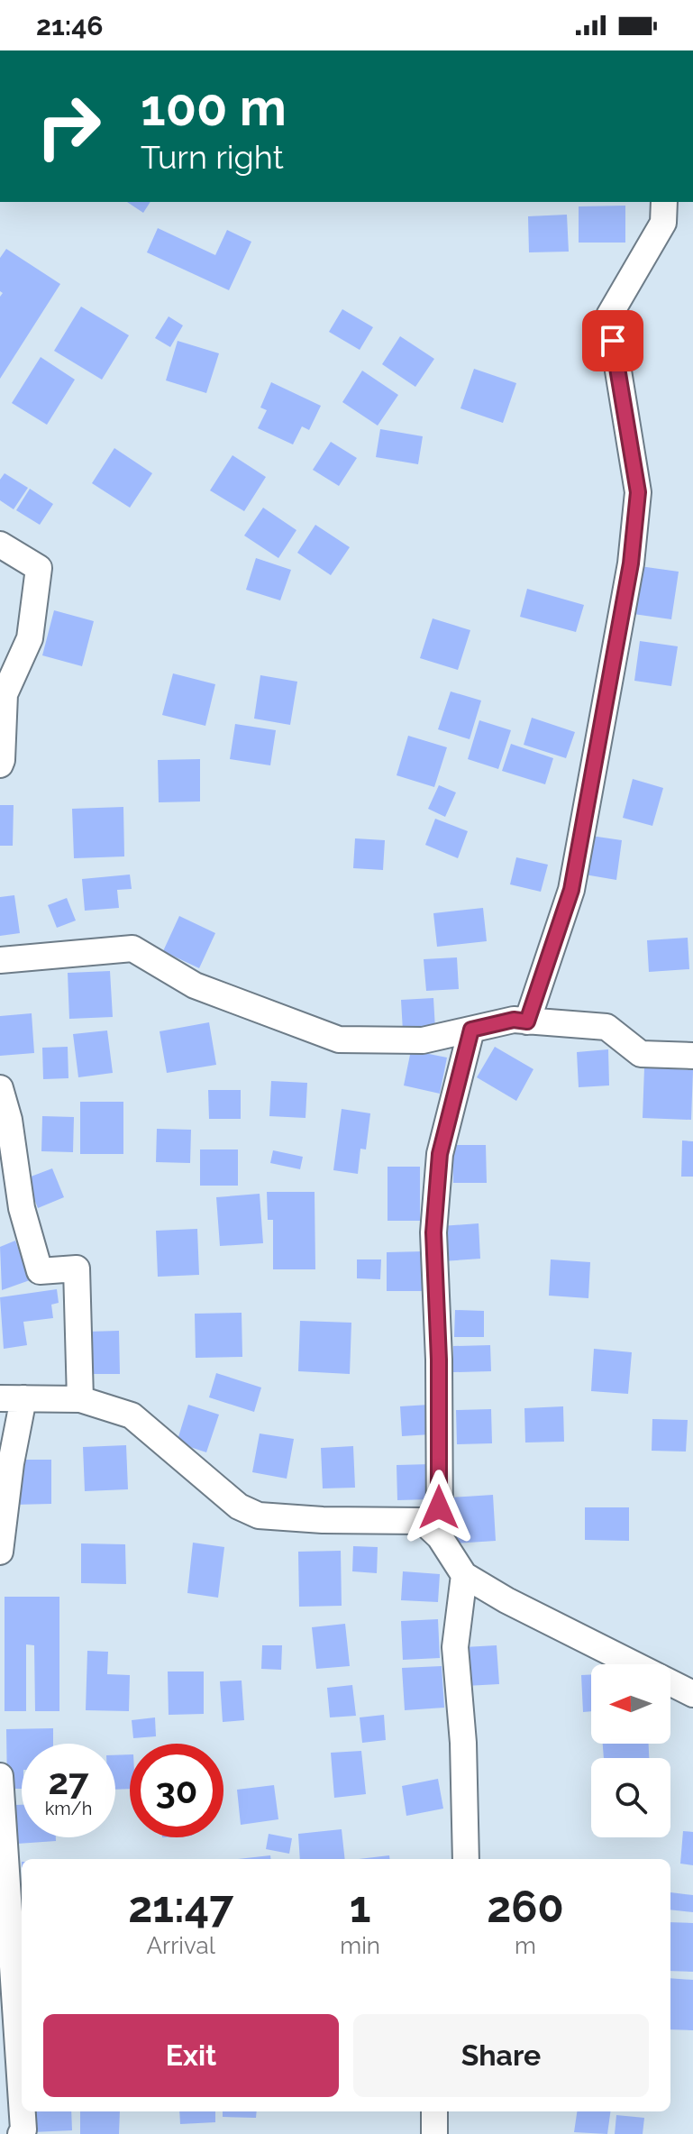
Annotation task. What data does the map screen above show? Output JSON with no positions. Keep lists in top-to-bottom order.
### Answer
{
  "north": "left",
  "page": {
    "status": "21:46",
    "turn": ["100 m", "Turn right"],
    "speed": "27 km/h",
    "limit": "30",
    "eta": [
      "21:47",
      "Arrival",
      "1",
      "min",
      "260",
      "m"
    ],
    "buttons": ["Exit", "Share"]
  }
}
